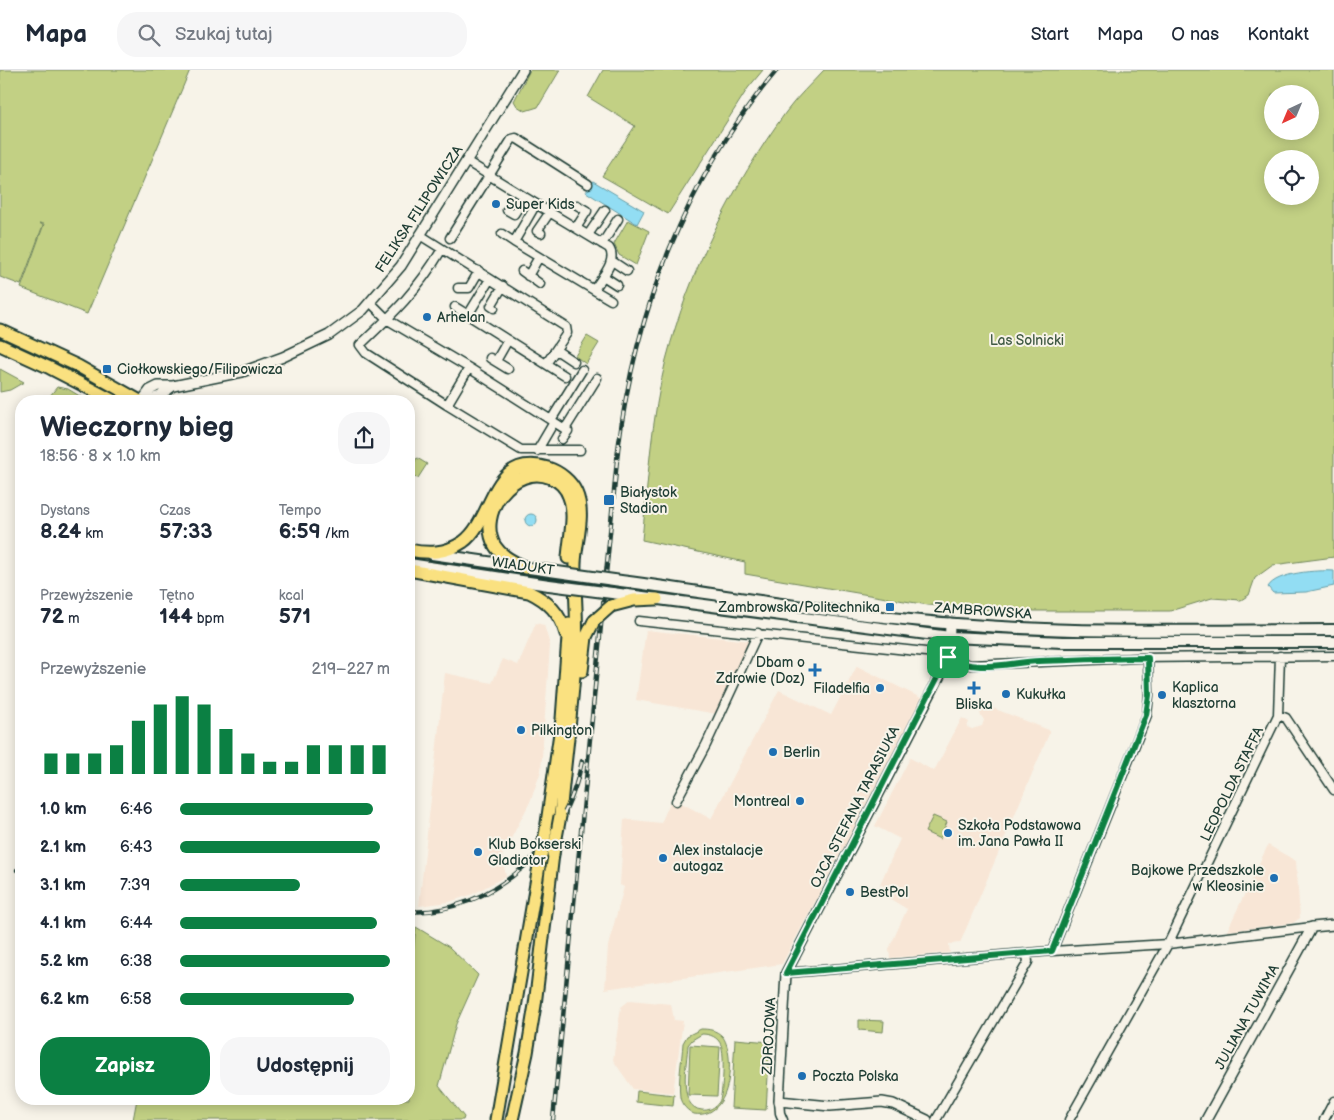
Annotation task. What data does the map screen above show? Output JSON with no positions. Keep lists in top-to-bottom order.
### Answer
{
  "streets": {
    "main road": ["WIADUKT", "ZAMBROWSKA"],
    "street": [
      "FELIKSA FILIPOWICZA",
      "LEOPOLDA STAFFA",
      "OJCA STEFANA TARASIUKA",
      "JULIANA TUWIMA",
      "ZDROJOWA"
    ]
  },
  "crossings": [
    ["WIADUKT", "ZAMBROWSKA"],
    ["ZAMBROWSKA", "OJCA STEFANA TARASIUKA"],
    ["OJCA STEFANA TARASIUKA", "ZDROJOWA"]
  ],
  "parks": ["Las Solnicki"],
  "places": {
    "other": [
      "Super Kids",
      "Arhelan",
      "Filadelfia",
      "Kukułka",
      "Kaplica klasztorna",
      "Pilkington",
      "Berlin",
      "Montreal",
      "Szkoła Podstawowa im. Jana Pawła II",
      "Klub Bokserski Gladiator",
      "Alex instalacje autogaz",
      "Bajkowe Przedszkole w Kleosinie",
      "BestPol",
      "Poczta Polska"
    ],
    "transit": ["Ciołkowskiego/Filipowicza", "Białystok Stadion", "Zambrowska/Politechnika"],
    "health": ["Dbam o Zdrowie (Doz)", "Bliska"]
  },
  "north": "bottom left",
  "page": {
    "header": "Mapa",
    "search": "Szukaj tutaj",
    "nav": [
      "Start",
      "Mapa",
      "O nas",
      "Kontakt"
    ],
    "heading": ["Wieczorny bieg", "18:56 · 8 × 1.0 km"],
    "stats": [
      ["Dystans", "8.24 km"],
      ["Czas", "57:33"],
      ["Tempo", "6:59 /km"],
      ["Przewyższenie", "72 m"],
      ["Tętno", "144 bpm"],
      ["kcal", "571"]
    ],
    "chart": ["Przewyższenie", "219–227 m"],
    "list": [
      {
        "name": "1.0 km",
        "note": "6:46"
      },
      {
        "name": "2.1 km",
        "note": "6:43"
      },
      {
        "name": "3.1 km",
        "note": "7:39"
      },
      {
        "name": "4.1 km",
        "note": "6:44"
      },
      {
        "name": "5.2 km",
        "note": "6:38"
      },
      {
        "name": "6.2 km",
        "note": "6:58"
      }
    ],
    "buttons": ["Zapisz", "Udostępnij"]
  }
}
